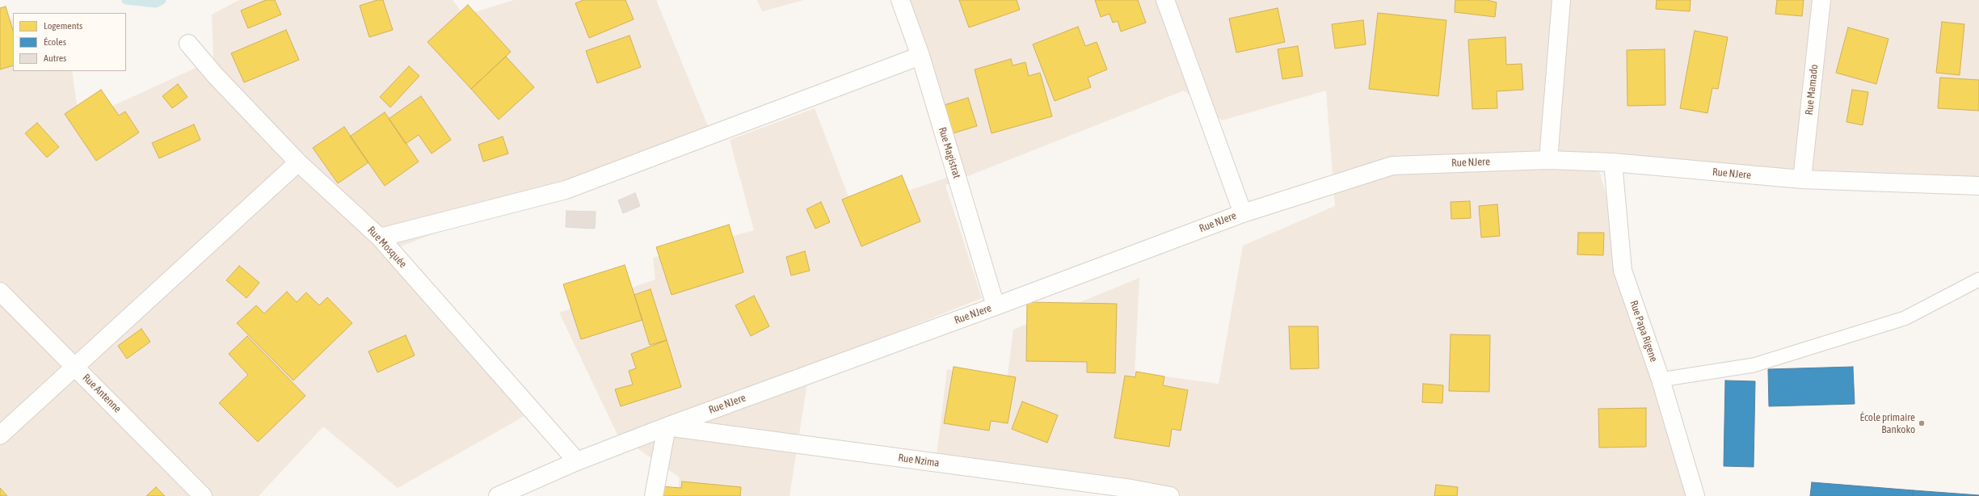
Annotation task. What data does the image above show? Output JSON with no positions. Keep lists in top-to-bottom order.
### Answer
{
  "streets": {
    "street": [
      "Rue Mamado",
      "Rue Magistrat",
      "Rue NJere",
      "Rue Mosquée",
      "Rue Papa Rigene",
      "Rue Antenne",
      "Rue Nzima"
    ]
  },
  "crossings": [
    ["Rue Mamado", "Rue NJere"],
    ["Rue Magistrat", "Rue NJere"],
    ["Rue NJere", "Rue Mosquée"],
    ["Rue NJere", "Rue Papa Rigene"],
    ["Rue NJere", "Rue Nzima"]
  ],
  "places": ["École primaire Bankoko"],
  "legend": ["Logements", "Écoles", "Autres"]
}
